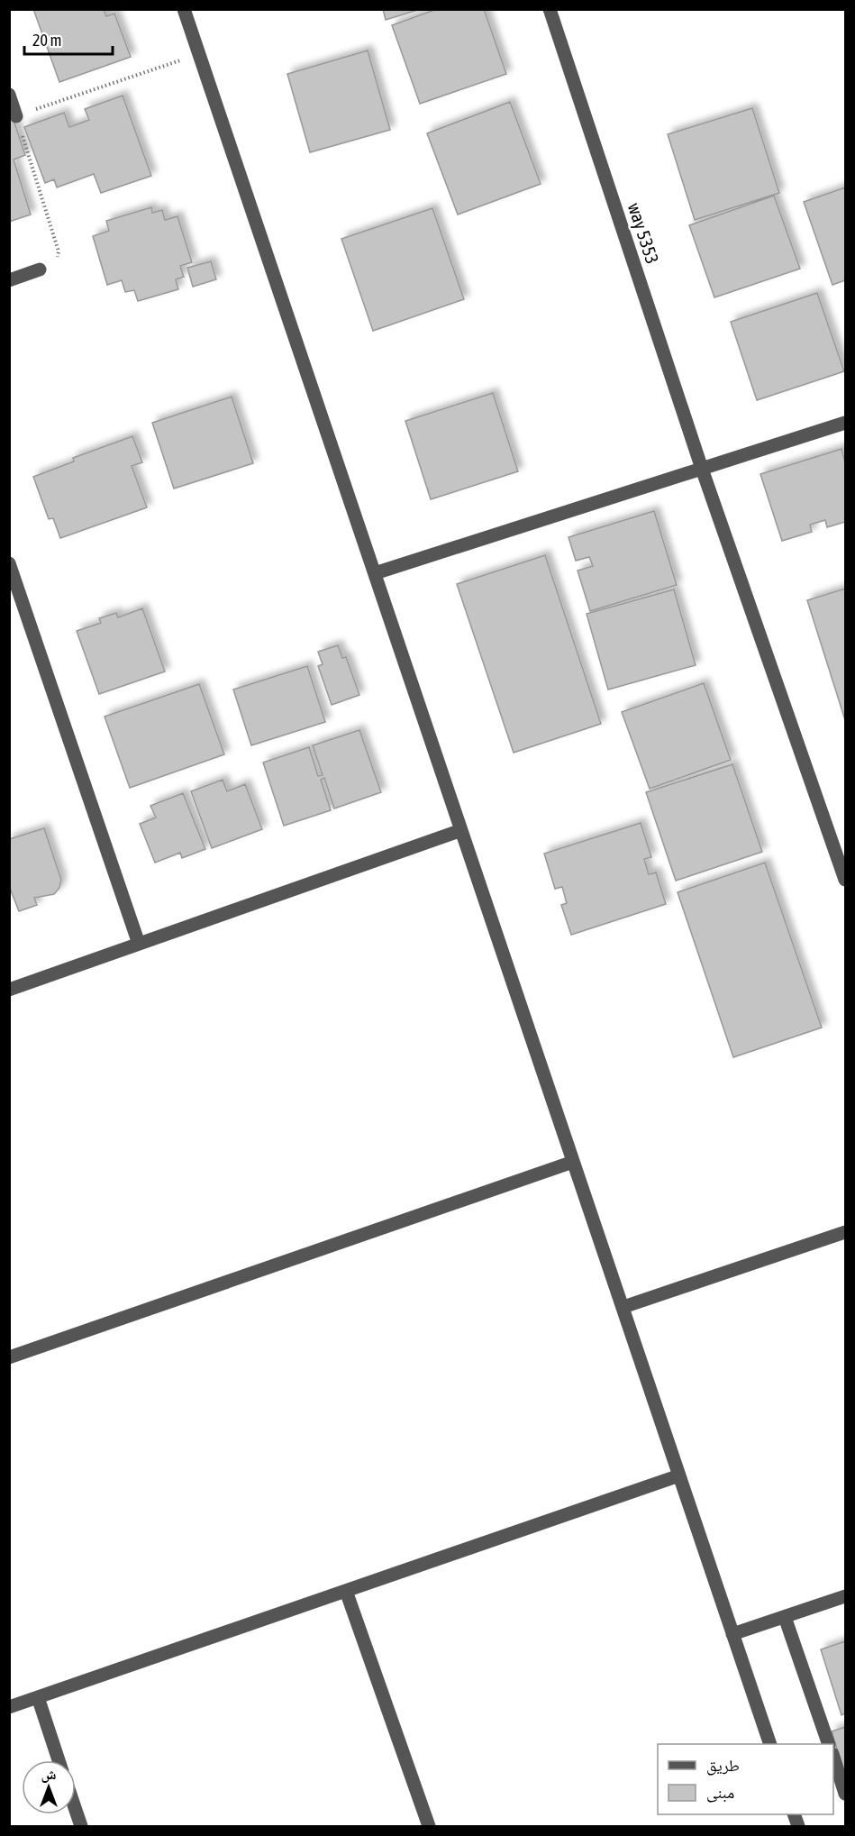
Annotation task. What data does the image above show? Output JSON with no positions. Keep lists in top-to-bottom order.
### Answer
{
  "streets": {
    "street": ["way 5353"]
  },
  "legend": ["طريق", "مبنى"],
  "scale_bar": "20 m",
  "north": "top"
}
